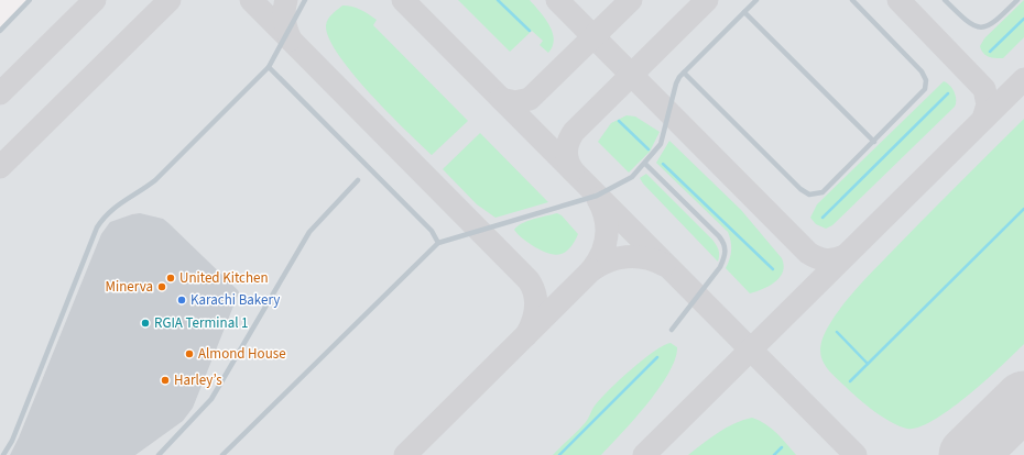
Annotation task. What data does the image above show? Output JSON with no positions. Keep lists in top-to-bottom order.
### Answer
{
  "places": [
    "United Kitchen",
    "Minerva",
    "Karachi Bakery",
    "RGIA Terminal 1",
    "Almond House",
    "Harley’s"
  ]
}
